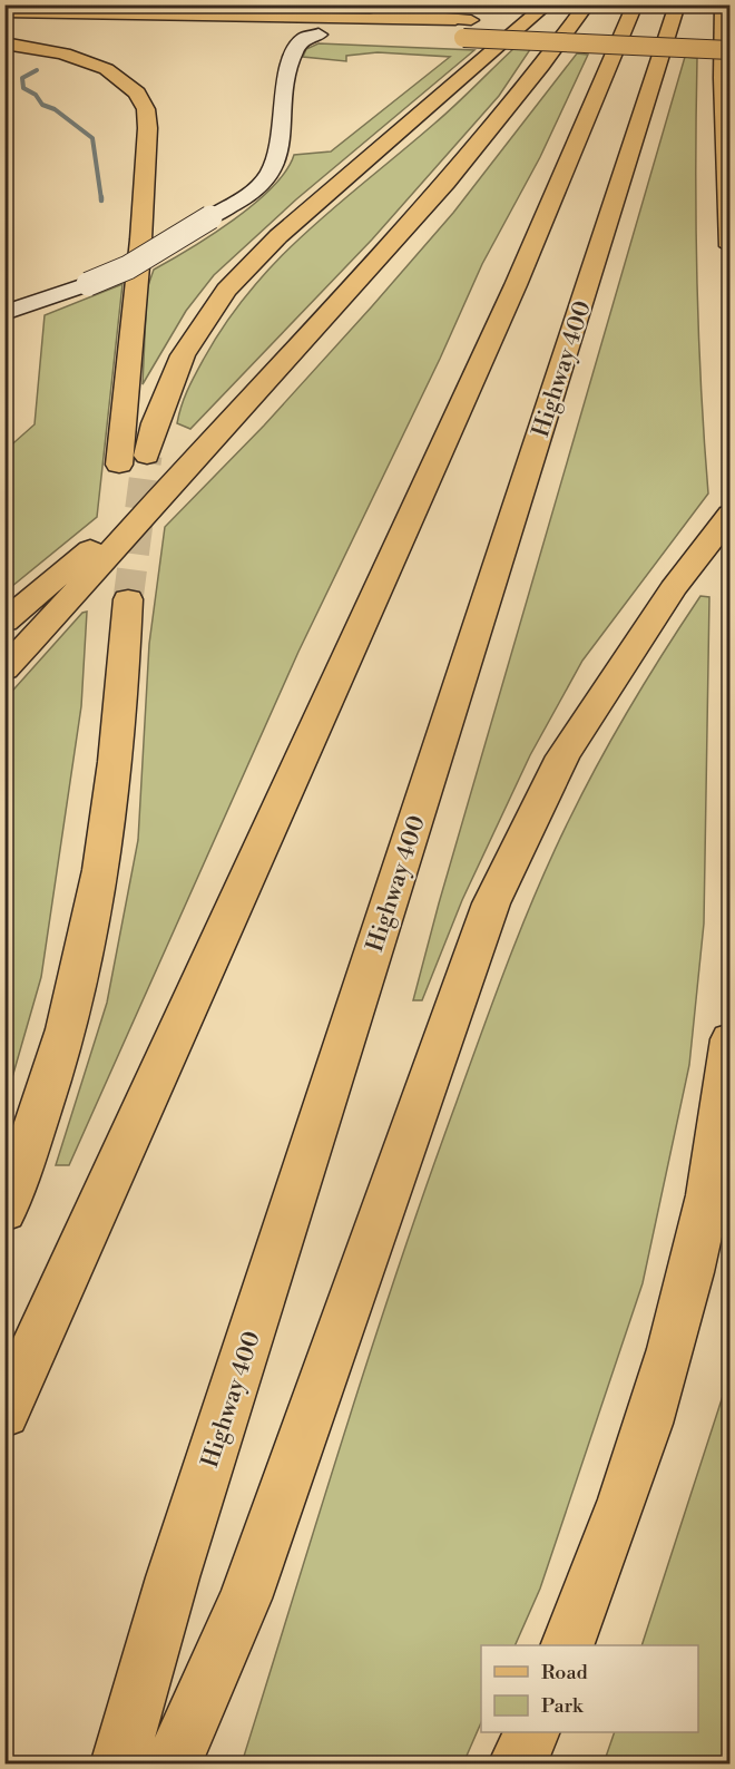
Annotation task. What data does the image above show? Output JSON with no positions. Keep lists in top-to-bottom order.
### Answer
{
  "streets": {
    "main road": ["Highway 400"]
  },
  "legend": ["Road", "Park"]
}
